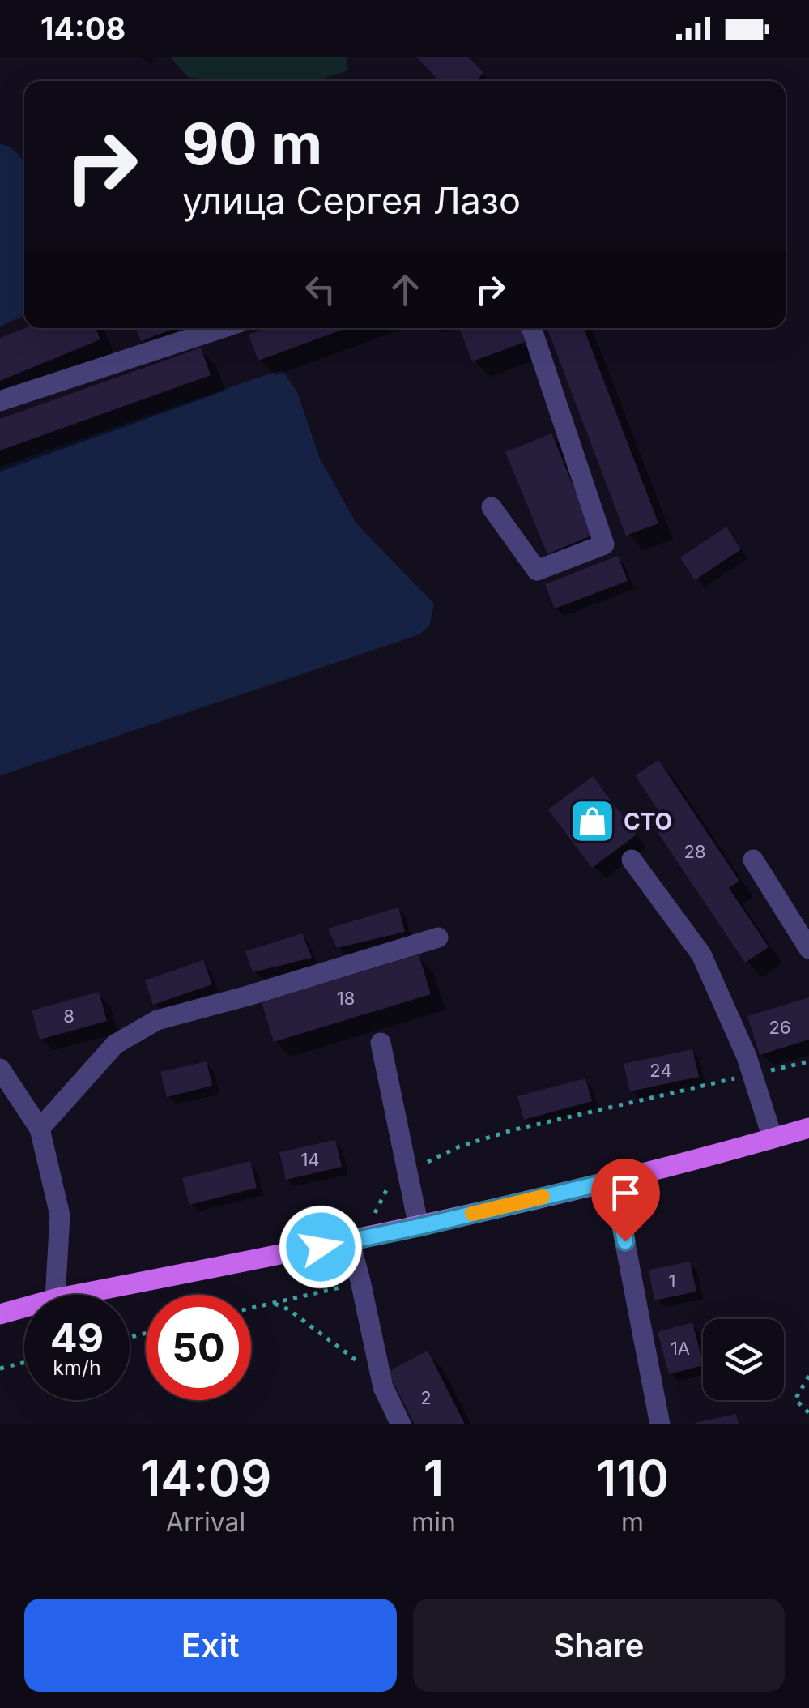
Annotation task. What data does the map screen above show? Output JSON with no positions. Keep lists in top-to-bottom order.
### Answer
{
  "places": {
    "shop": ["СТО"]
  },
  "house_numbers": [
    "28",
    "18",
    "8",
    "26",
    "24",
    "14",
    "1",
    "1А",
    "2"
  ],
  "page": {
    "status": "14:08",
    "turn": ["90 m", "улица Сергея Лазо"],
    "speed": "49 km/h",
    "limit": "50",
    "eta": [
      "14:09",
      "Arrival",
      "1",
      "min",
      "110",
      "m"
    ],
    "buttons": ["Exit", "Share"]
  }
}
